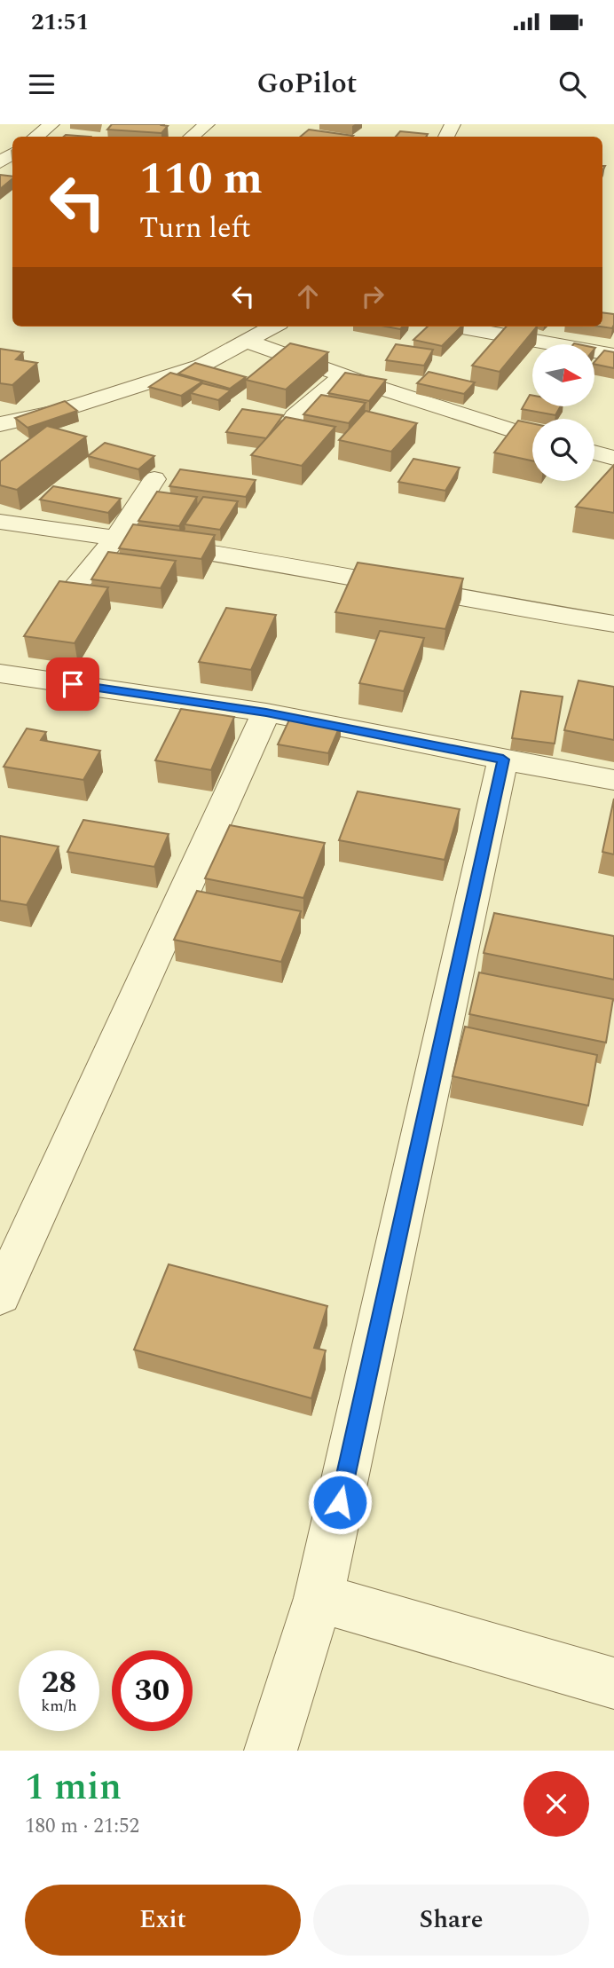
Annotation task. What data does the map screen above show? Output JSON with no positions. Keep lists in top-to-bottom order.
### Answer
{
  "north": "right",
  "page": {
    "status": "21:51",
    "header": "GoPilot",
    "turn": ["110 m", "Turn left"],
    "speed": "28 km/h",
    "limit": "30",
    "heading": ["1 min", "180 m · 21:52"],
    "buttons": ["Exit", "Share"]
  }
}
